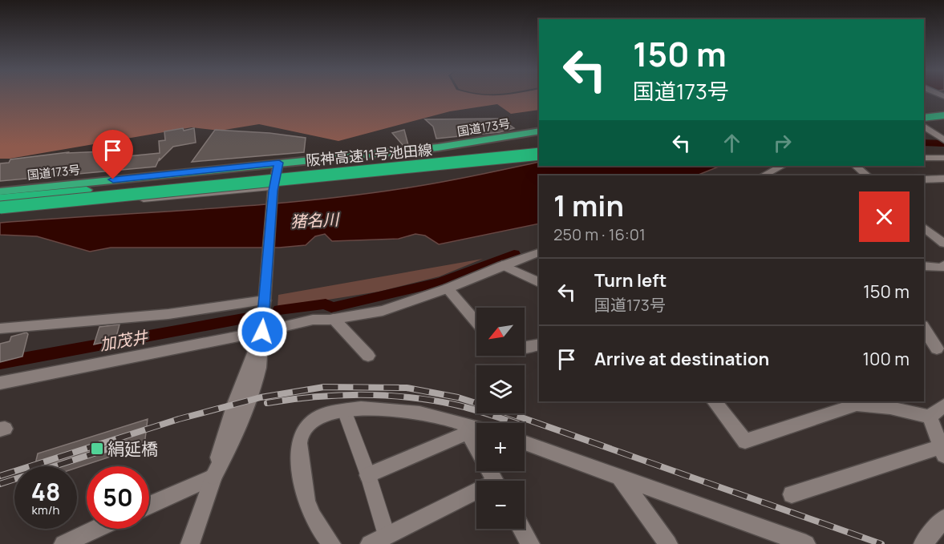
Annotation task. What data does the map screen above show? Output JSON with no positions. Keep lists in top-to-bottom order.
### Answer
{
  "streets": {
    "highway": ["国道173号", "阪神高速11号池田線"]
  },
  "water": ["猪名川", "加茂井"],
  "places": {
    "transit": ["絹延橋"]
  },
  "north": "bottom left",
  "page": {
    "turn": ["150 m", "国道173号"],
    "heading": ["1 min", "250 m · 16:01"],
    "list": [
      {
        "name": "Turn left",
        "note": "国道173号",
        "value": "150 m"
      },
      {
        "name": "Arrive at destination",
        "value": "100 m"
      }
    ],
    "map_buttons": ["+", "−"],
    "speed": "48 km/h",
    "limit": "50"
  }
}
